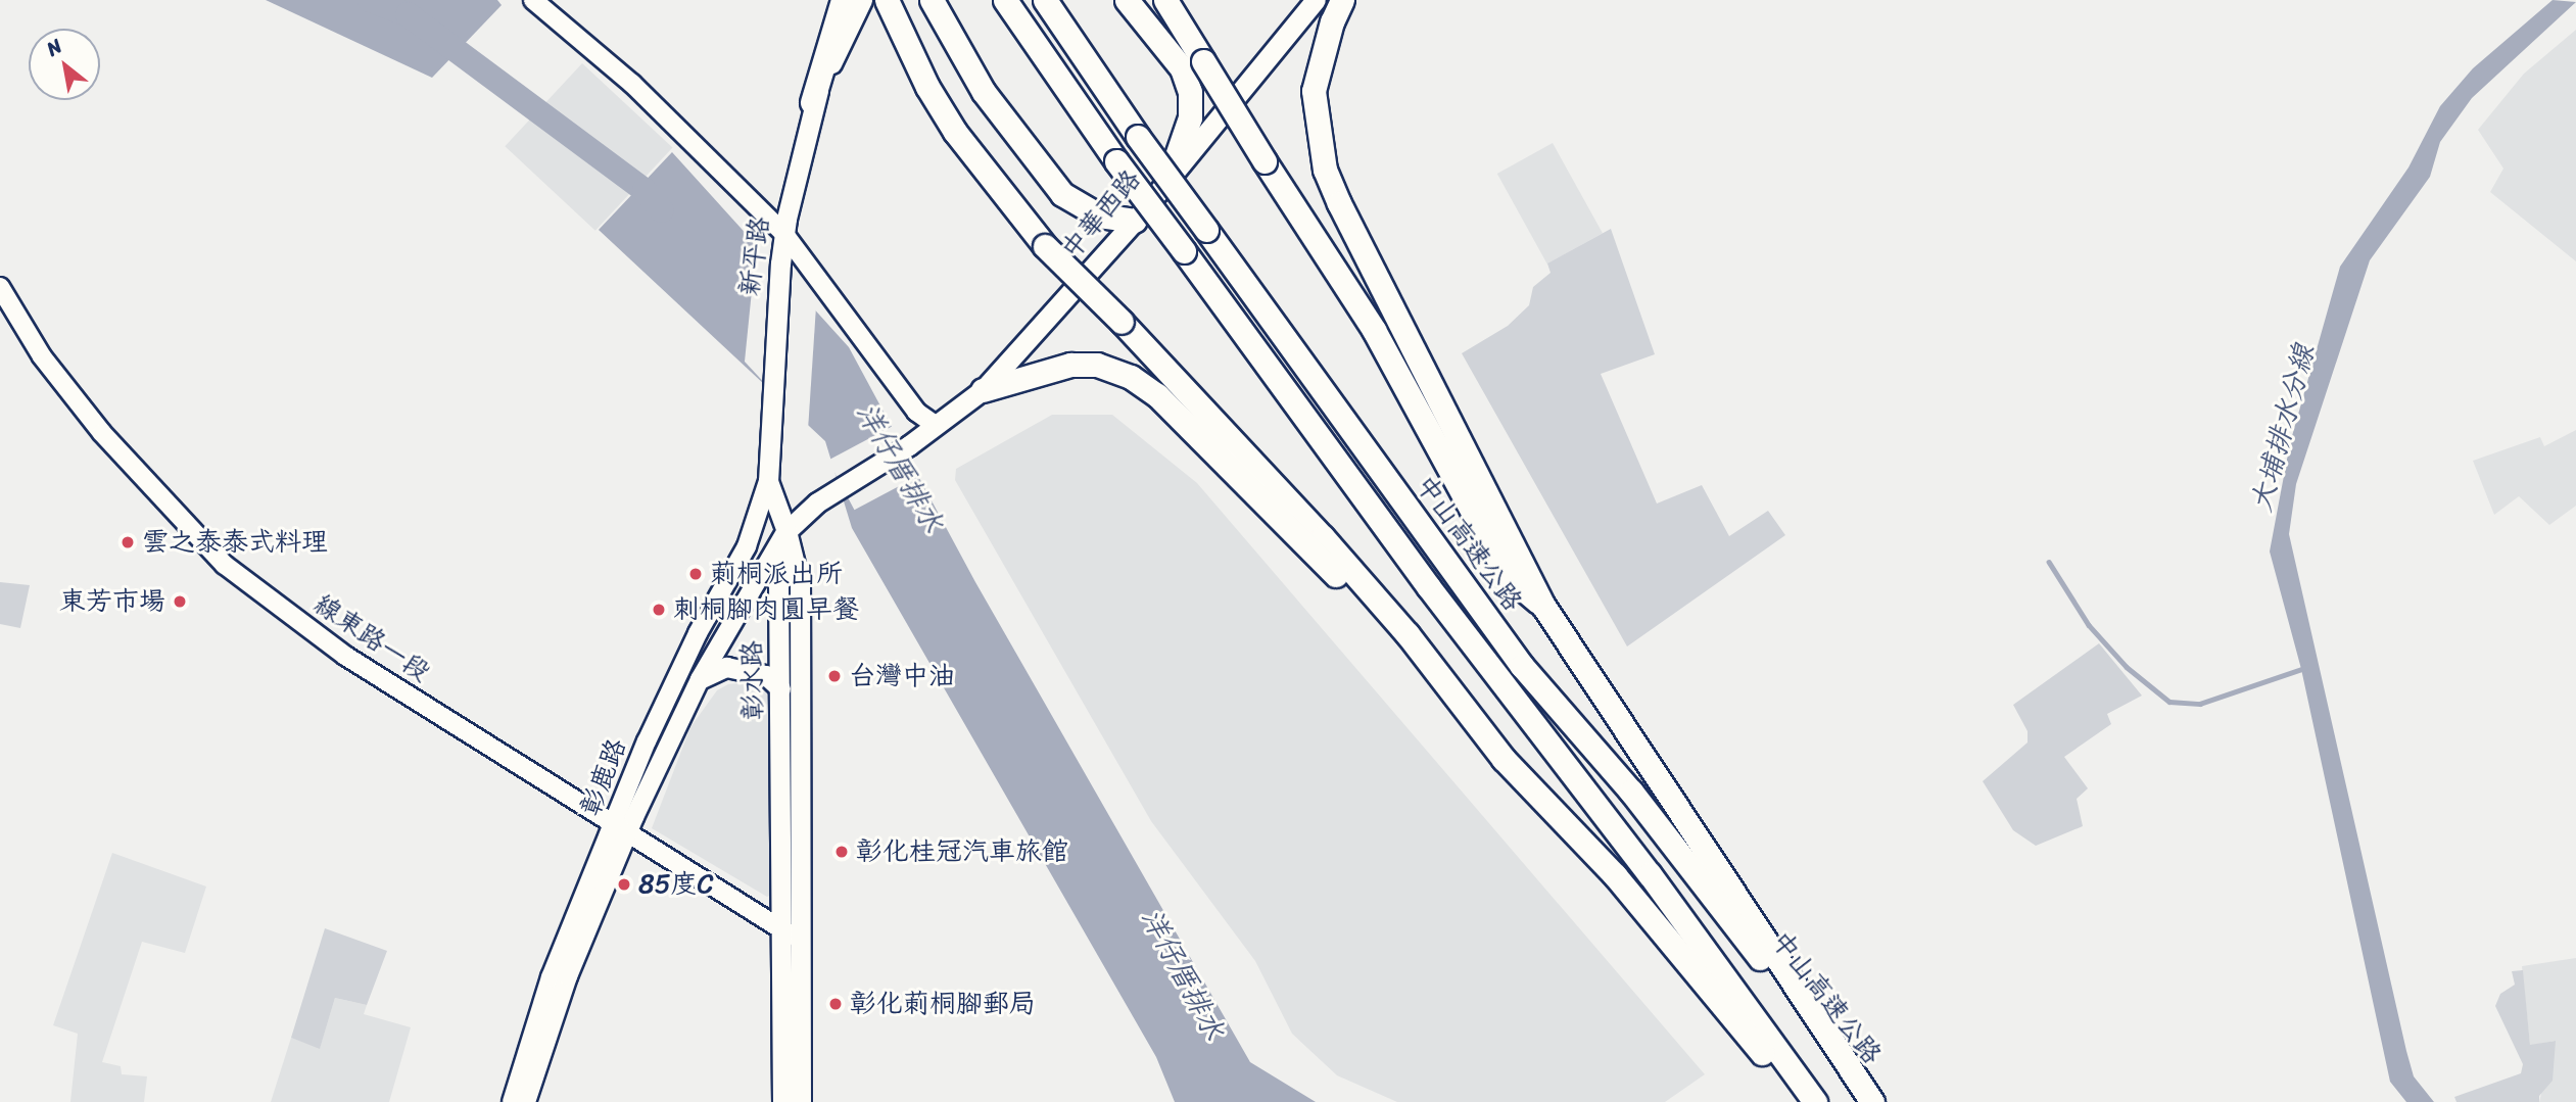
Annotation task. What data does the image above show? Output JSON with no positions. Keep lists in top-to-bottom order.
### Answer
{
  "streets": {
    "highway": ["中山高速公路"],
    "main road": [
      "中華西路",
      "新平路",
      "線東路一段",
      "彰水路",
      "彰鹿路"
    ]
  },
  "crossings": [
    ["中華西路", "新平路"],
    ["中華西路", "彰水路"],
    ["中華西路", "彰鹿路"],
    ["新平路", "彰水路"],
    ["新平路", "彰鹿路"],
    ["線東路一段", "彰水路"],
    ["線東路一段", "彰鹿路"],
    ["彰水路", "彰鹿路"]
  ],
  "water": ["大埔排水分線", "洋仔厝排水"],
  "places": [
    "雲之泰泰式料理",
    "莿桐派出所",
    "東芳市場",
    "刺桐腳肉圓早餐",
    "台灣中油",
    "彰化桂冠汽車旅館",
    "85度C",
    "彰化莿桐腳郵局"
  ],
  "north": "top left"
}
